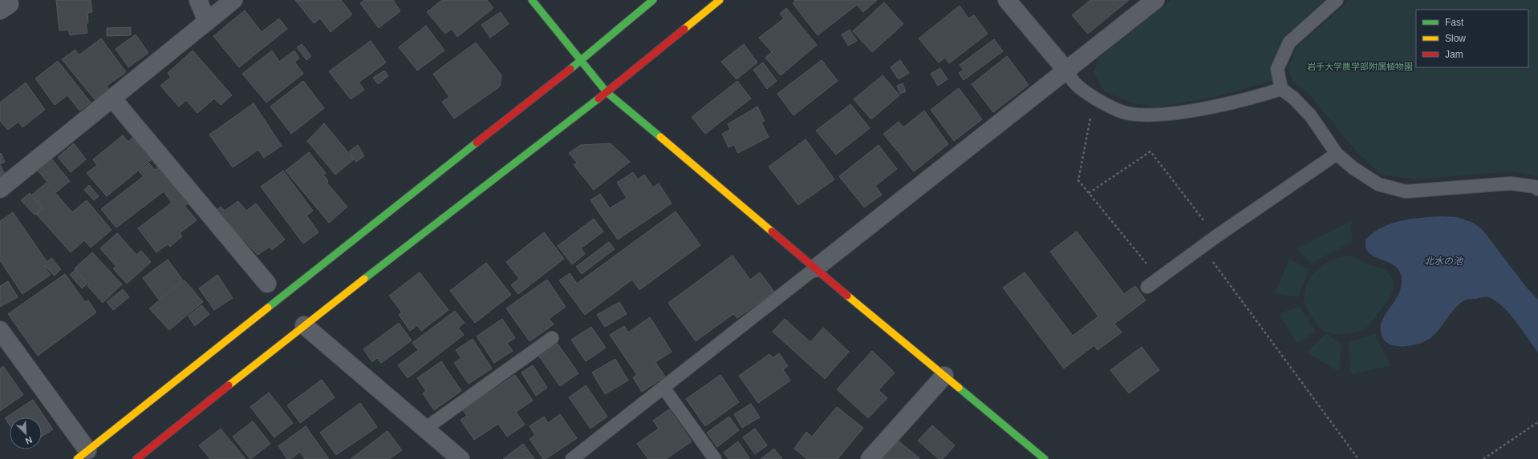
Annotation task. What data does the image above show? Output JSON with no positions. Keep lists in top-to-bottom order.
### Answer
{
  "water": ["北水の池"],
  "parks": ["岩手大学農学部附属植物園"],
  "legend": ["Fast", "Slow", "Jam"],
  "north": "bottom right"
}
